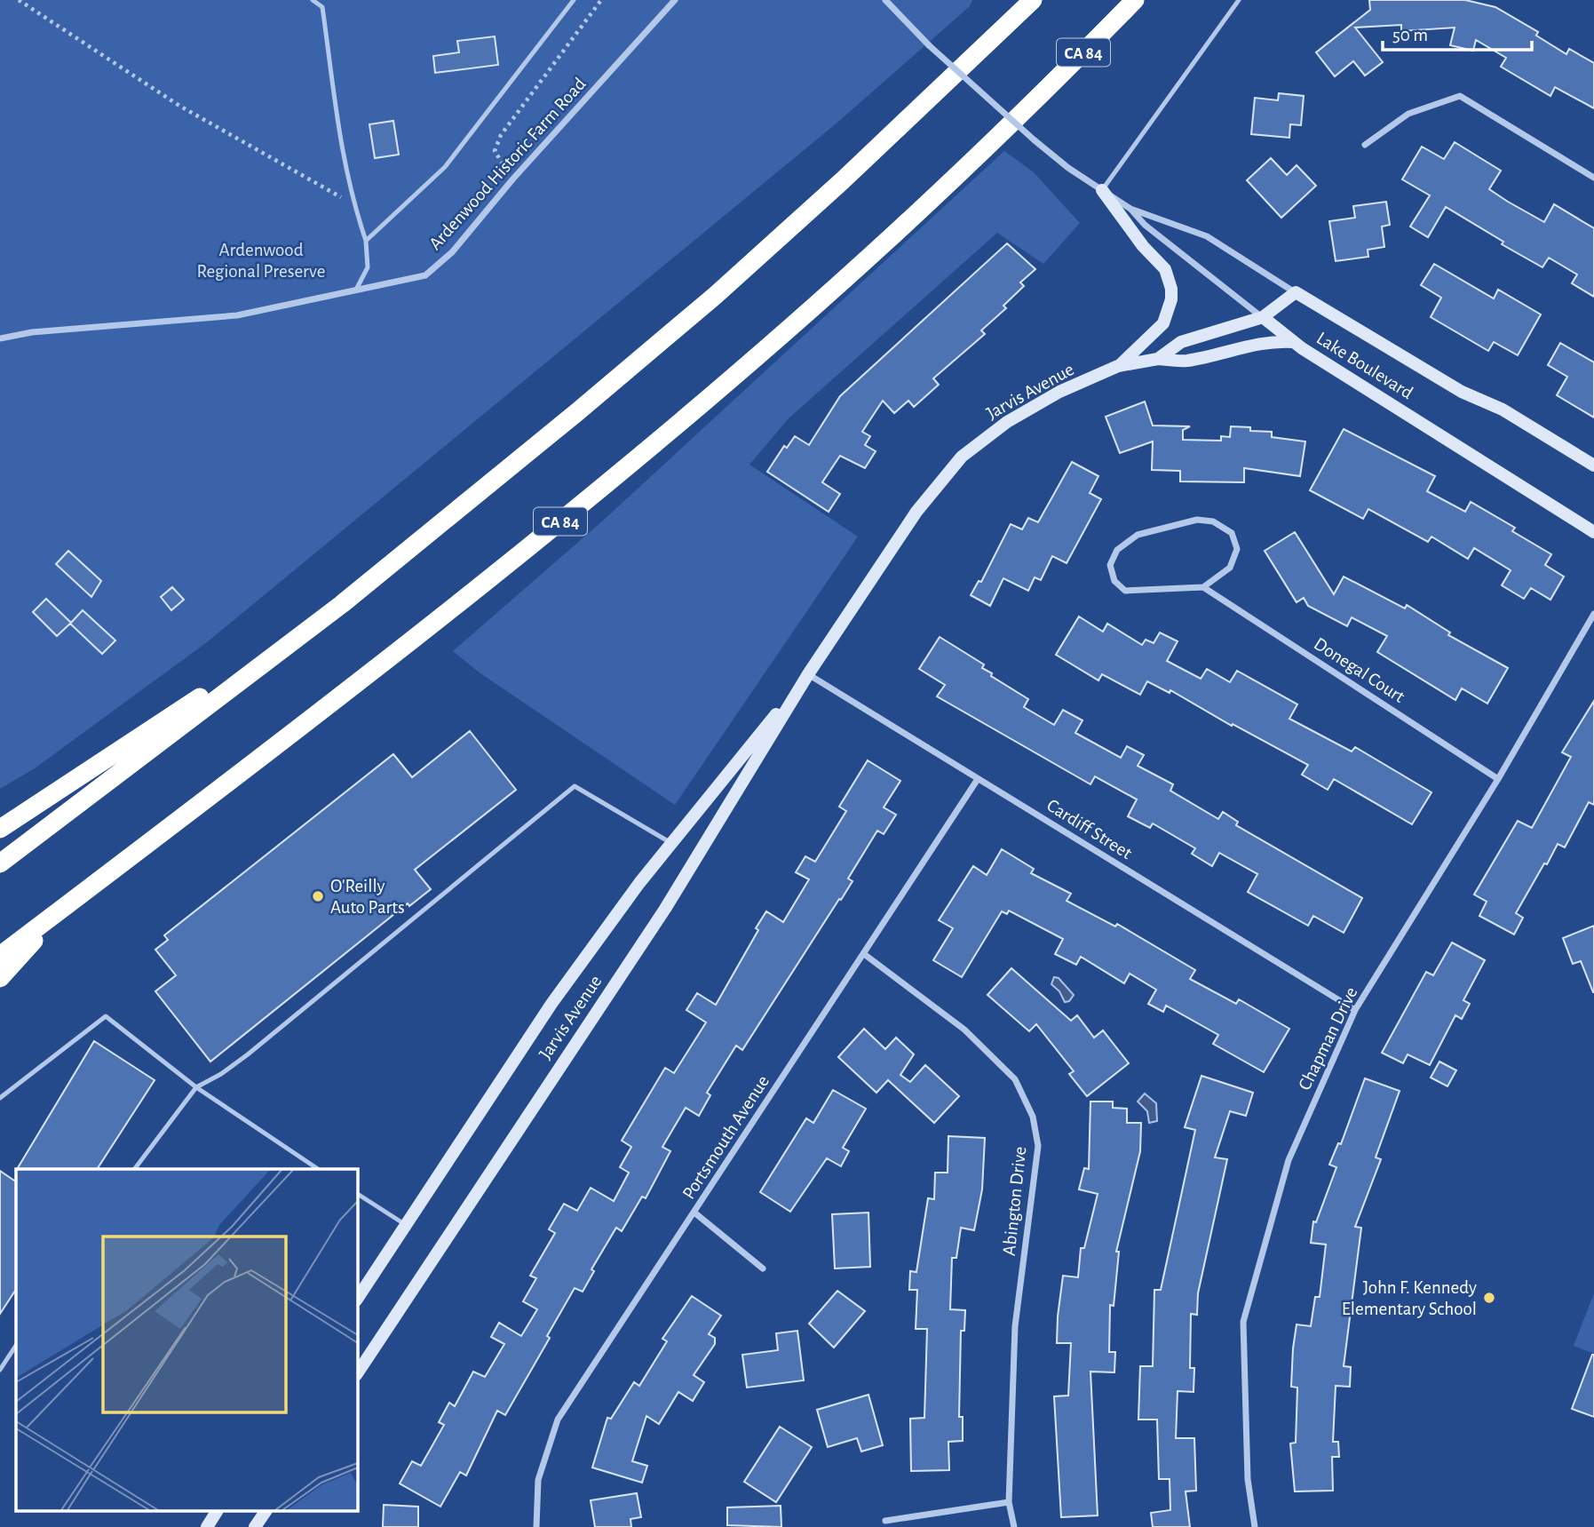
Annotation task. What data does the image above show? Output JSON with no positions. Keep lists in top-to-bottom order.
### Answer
{
  "streets": {
    "highway": ["CA 84"],
    "street": [
      "Ardenwood Historic Farm Road",
      "Lake Boulevard",
      "Jarvis Avenue",
      "Donegal Court",
      "Cardiff Street",
      "Chapman Drive",
      "Portsmouth Avenue",
      "Abington Drive"
    ]
  },
  "crossings": [
    ["Lake Boulevard", "Jarvis Avenue"],
    ["Jarvis Avenue", "Cardiff Street"],
    ["Donegal Court", "Chapman Drive"],
    ["Cardiff Street", "Chapman Drive"],
    ["Cardiff Street", "Portsmouth Avenue"],
    ["Portsmouth Avenue", "Abington Drive"]
  ],
  "parks": ["Ardenwood Regional Preserve"],
  "places": ["O'Reilly Auto Parts", "John F. Kennedy Elementary School"],
  "scale_bar": "50 m"
}
